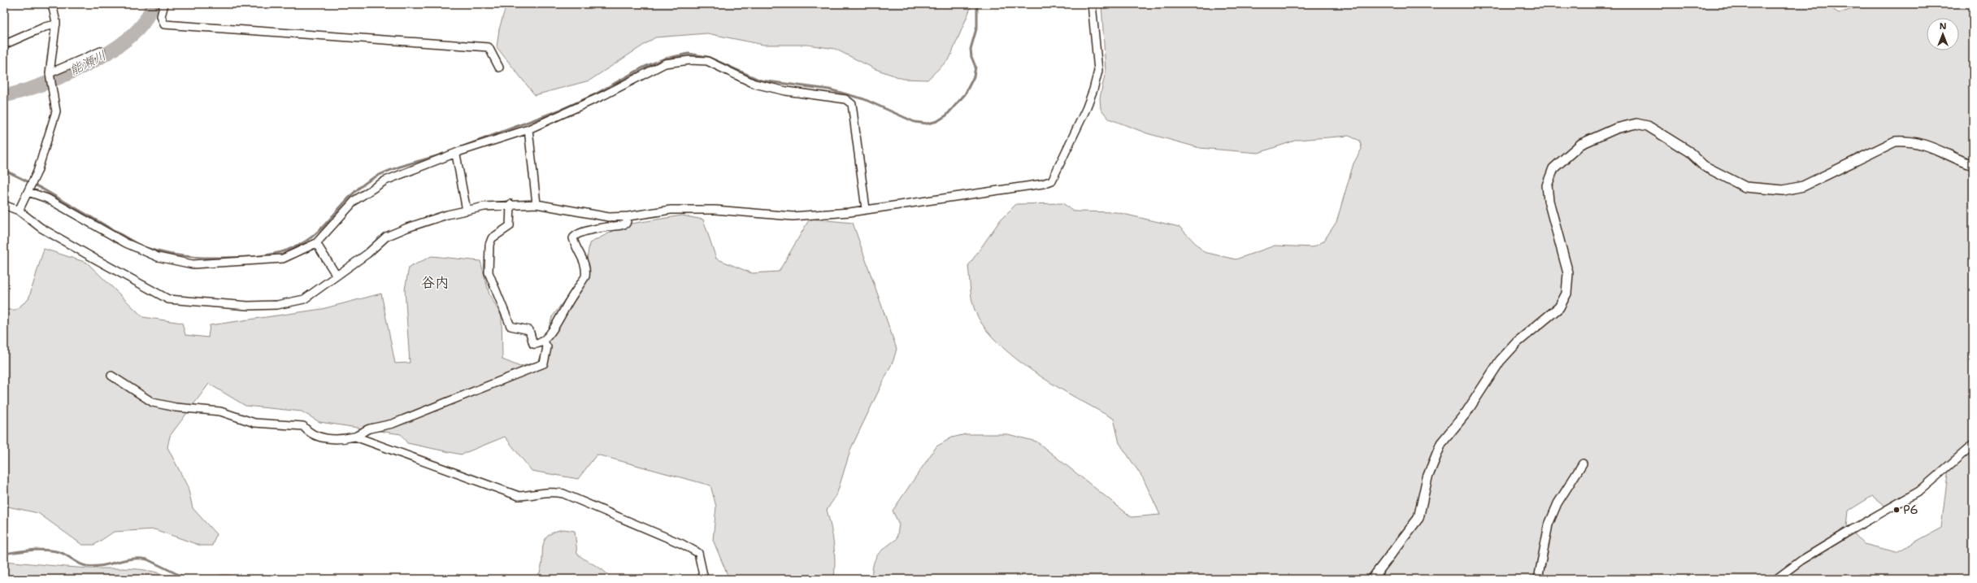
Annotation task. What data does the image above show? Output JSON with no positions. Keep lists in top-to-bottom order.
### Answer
{
  "districts": ["谷内"],
  "water": ["能瀬川"],
  "places": ["P6"],
  "north": "top"
}
